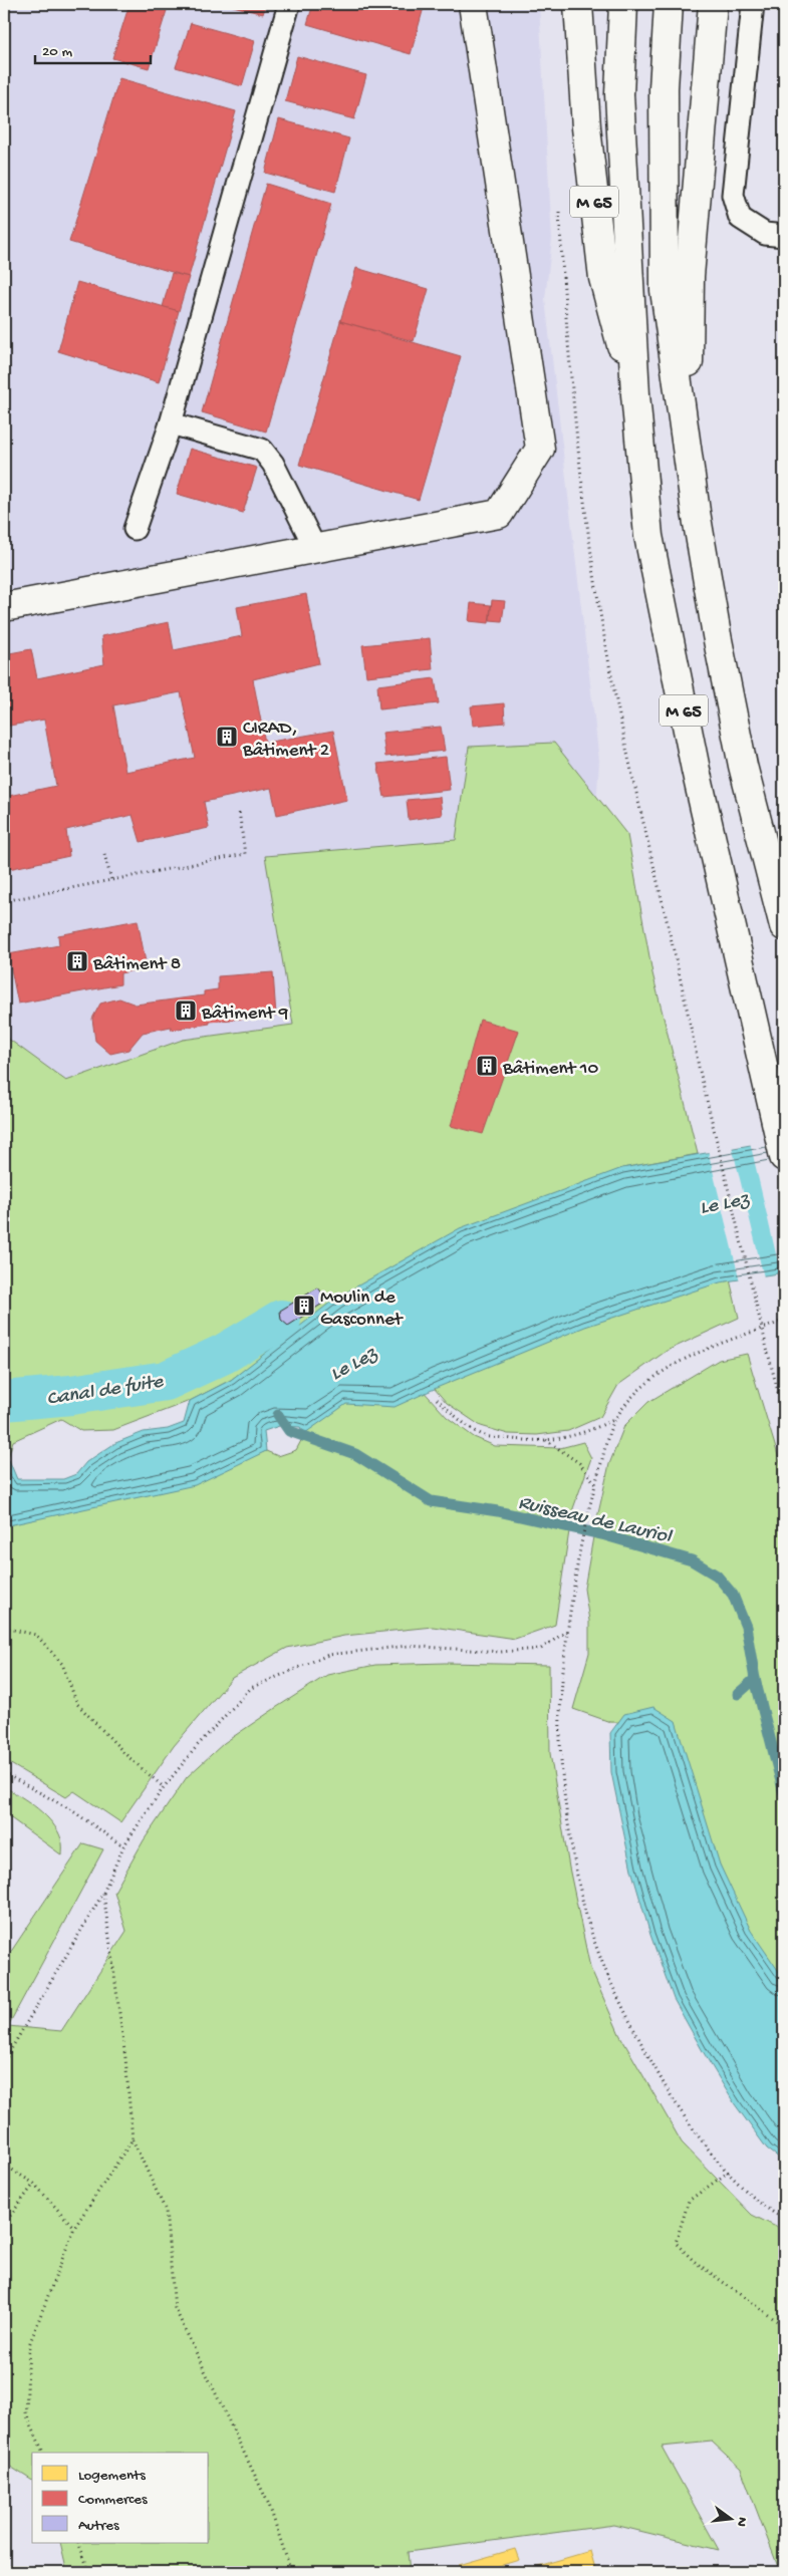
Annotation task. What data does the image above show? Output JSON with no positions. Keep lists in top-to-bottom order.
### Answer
{
  "streets": {
    "main road": ["M 65"]
  },
  "water": ["Le Lez", "Canal de fuite", "Ruisseau de Lauriol"],
  "places": {
    "building": [
      "CIRAD, Bâtiment 2",
      "Bâtiment 8",
      "Bâtiment 9",
      "Bâtiment 10",
      "Moulin de Gasconnet"
    ]
  },
  "legend": ["Logements", "Commerces", "Autres"],
  "scale_bar": "20 m",
  "north": "right"
}
